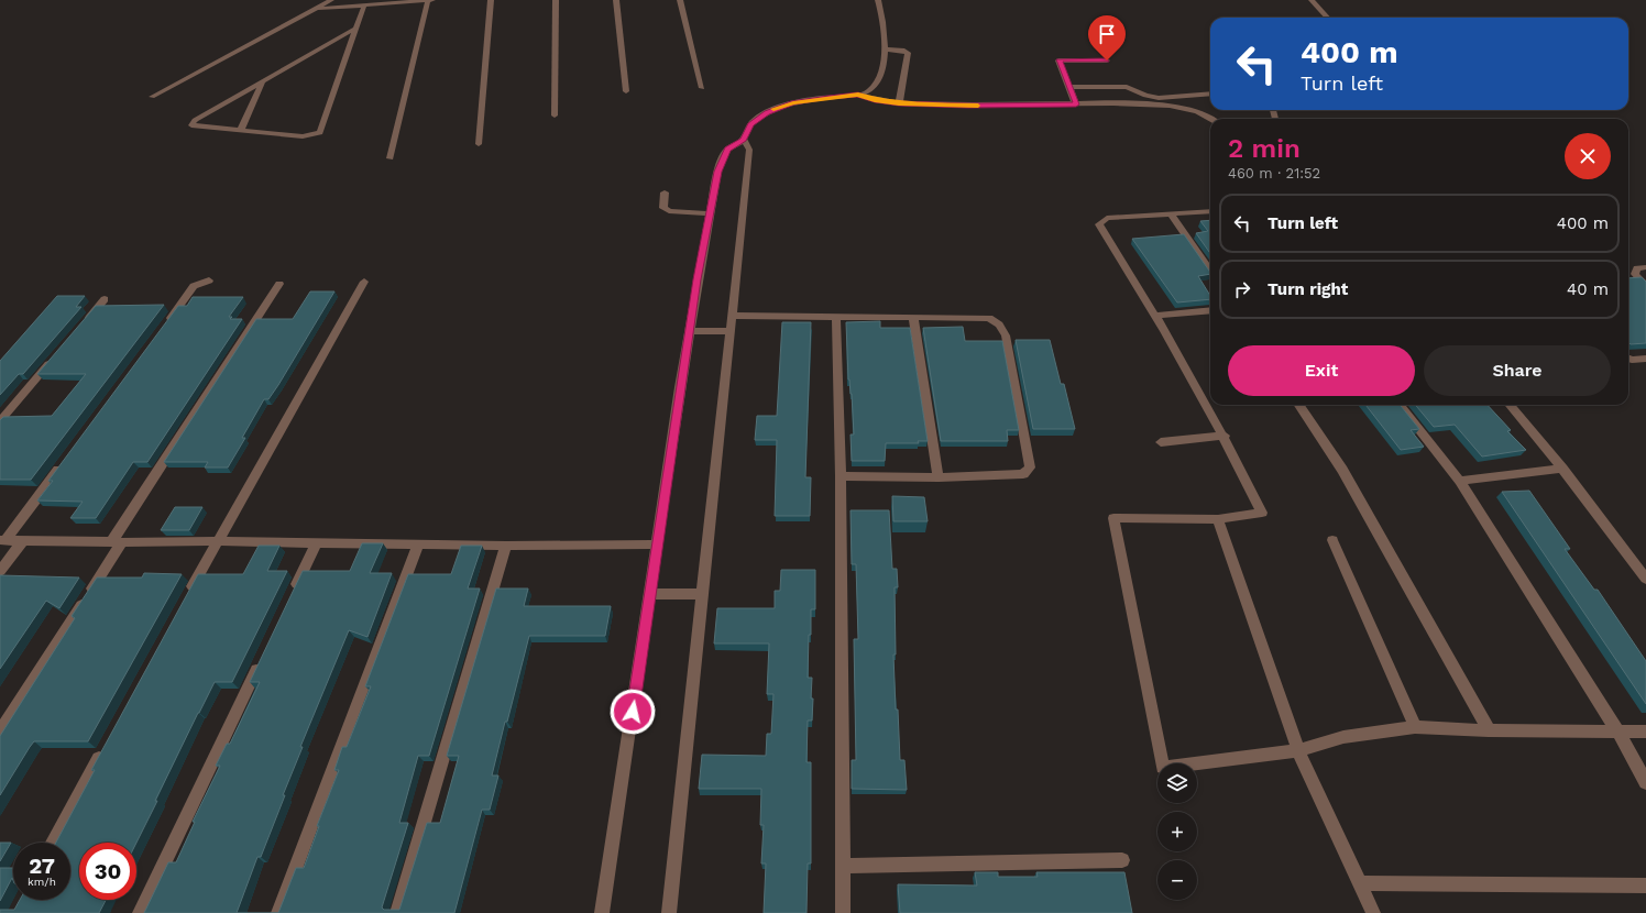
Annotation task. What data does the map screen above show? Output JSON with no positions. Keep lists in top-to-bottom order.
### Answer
{
  "page": {
    "turn": ["400 m", "Turn left"],
    "heading": ["2 min", "460 m · 21:52"],
    "list": [
      {
        "name": "Turn left",
        "value": "400 m"
      },
      {
        "name": "Turn right",
        "value": "40 m"
      }
    ],
    "buttons": ["Exit", "Share"],
    "map_buttons": ["+", "−"],
    "speed": "27 km/h",
    "limit": "30"
  }
}
